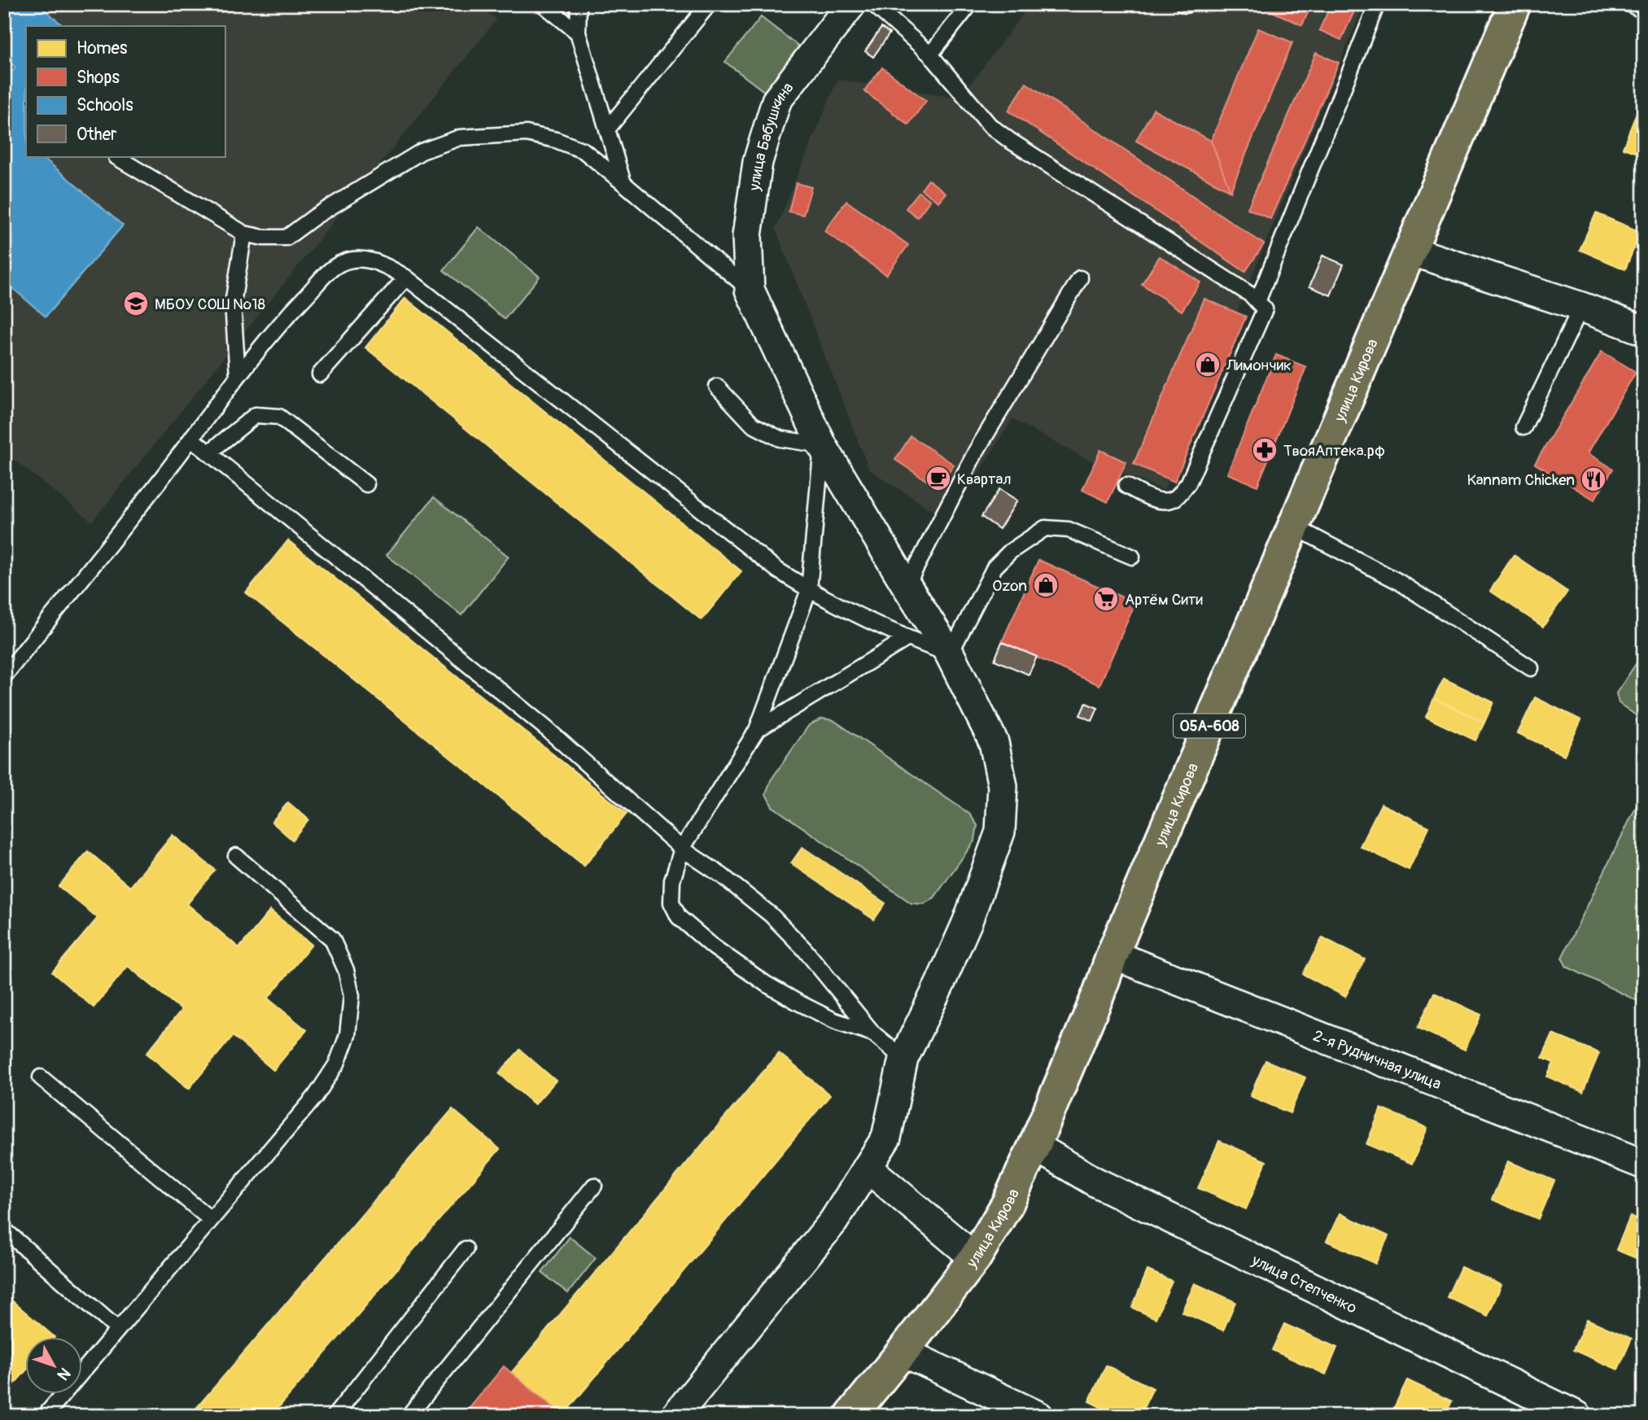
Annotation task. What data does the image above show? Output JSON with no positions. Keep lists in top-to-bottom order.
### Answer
{
  "streets": {
    "main road": ["улица Кирова", "05А-608"],
    "street": ["улица Бабушкина", "2-я Рудничная улица", "улица Степченко"]
  },
  "crossings": [
    ["улица Кирова", "2-я Рудничная улица"],
    ["улица Кирова", "улица Степченко"]
  ],
  "places": {
    "school or university": ["МБОУ СОШ №18"],
    "shop": ["Лимончик", "Ozon"],
    "pharmacy": ["ТвояАптека.рф"],
    "cafe": ["Квартал"],
    "restaurant": ["Kannam Chicken"],
    "supermarket": ["Артём Сити"]
  },
  "legend": [
    "Homes",
    "Shops",
    "Schools",
    "Other"
  ],
  "north": "bottom right"
}
